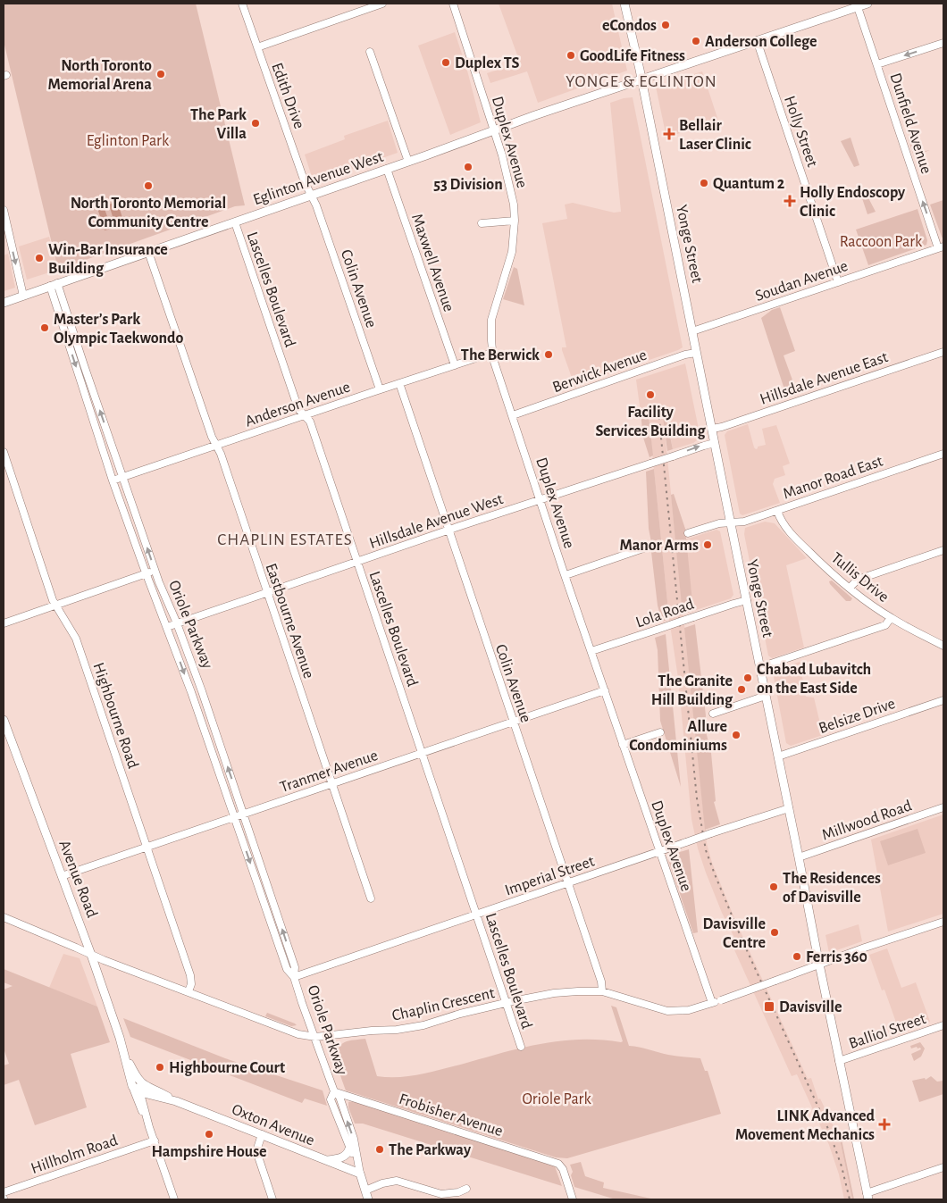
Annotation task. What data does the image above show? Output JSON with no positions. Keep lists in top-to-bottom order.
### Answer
{
  "streets": {
    "main road": [
      "Eglinton Avenue West",
      "Yonge Street",
      "Oriole Parkway",
      "Avenue Road",
      "Oxton Avenue"
    ],
    "street": [
      "Edith Drive",
      "Dunfield Avenue",
      "Holly Street",
      "Duplex Avenue",
      "Maxwell Avenue",
      "Soudan Avenue",
      "Colin Avenue",
      "Lascelles Boulevard",
      "Berwick Avenue",
      "Hillsdale Avenue East",
      "Anderson Avenue",
      "Manor Road East",
      "Hillsdale Avenue West",
      "Tullis Drive",
      "Lola Road",
      "Eastbourne Avenue",
      "Highbourne Road",
      "Belsize Drive",
      "Tranmer Avenue",
      "Millwood Road",
      "Imperial Street",
      "Chaplin Crescent",
      "Balliol Street",
      "Frobisher Avenue",
      "Hillholm Road"
    ]
  },
  "crossings": [
    ["Edith Drive", "Eglinton Avenue West"],
    ["Edith Drive", "Colin Avenue"],
    ["Dunfield Avenue", "Eglinton Avenue West"],
    ["Dunfield Avenue", "Soudan Avenue"],
    ["Holly Street", "Eglinton Avenue West"],
    ["Holly Street", "Soudan Avenue"],
    ["Duplex Avenue", "Eglinton Avenue West"],
    ["Duplex Avenue", "Berwick Avenue"],
    ["Duplex Avenue", "Anderson Avenue"],
    ["Duplex Avenue", "Hillsdale Avenue West"],
    ["Duplex Avenue", "Lola Road"],
    ["Duplex Avenue", "Tranmer Avenue"],
    ["Duplex Avenue", "Imperial Street"],
    ["Duplex Avenue", "Chaplin Crescent"],
    ["Eglinton Avenue West", "Yonge Street"],
    ["Eglinton Avenue West", "Maxwell Avenue"],
    ["Eglinton Avenue West", "Colin Avenue"],
    ["Eglinton Avenue West", "Lascelles Boulevard"],
    ["Eglinton Avenue West", "Eastbourne Avenue"],
    ["Eglinton Avenue West", "Oriole Parkway"],
    ["Yonge Street", "Soudan Avenue"],
    ["Yonge Street", "Berwick Avenue"],
    ["Yonge Street", "Hillsdale Avenue East"],
    ["Yonge Street", "Manor Road East"],
    ["Yonge Street", "Hillsdale Avenue West"],
    ["Yonge Street", "Lola Road"],
    ["Yonge Street", "Belsize Drive"],
    ["Yonge Street", "Millwood Road"],
    ["Yonge Street", "Imperial Street"],
    ["Yonge Street", "Chaplin Crescent"],
    ["Yonge Street", "Balliol Street"],
    ["Maxwell Avenue", "Anderson Avenue"],
    ["Colin Avenue", "Anderson Avenue"],
    ["Colin Avenue", "Hillsdale Avenue West"],
    ["Colin Avenue", "Tranmer Avenue"],
    ["Colin Avenue", "Imperial Street"],
    ["Colin Avenue", "Chaplin Crescent"],
    ["Lascelles Boulevard", "Anderson Avenue"],
    ["Lascelles Boulevard", "Hillsdale Avenue West"],
    ["Lascelles Boulevard", "Tranmer Avenue"],
    ["Lascelles Boulevard", "Imperial Street"],
    ["Lascelles Boulevard", "Chaplin Crescent"],
    ["Anderson Avenue", "Eastbourne Avenue"],
    ["Anderson Avenue", "Oriole Parkway"],
    ["Manor Road East", "Tullis Drive"],
    ["Hillsdale Avenue West", "Eastbourne Avenue"],
    ["Hillsdale Avenue West", "Oriole Parkway"],
    ["Eastbourne Avenue", "Tranmer Avenue"],
    ["Oriole Parkway", "Tranmer Avenue"],
    ["Oriole Parkway", "Imperial Street"],
    ["Oriole Parkway", "Chaplin Crescent"],
    ["Oriole Parkway", "Frobisher Avenue"],
    ["Oriole Parkway", "Oxton Avenue"],
    ["Highbourne Road", "Tranmer Avenue"],
    ["Highbourne Road", "Chaplin Crescent"],
    ["Tranmer Avenue", "Avenue Road"],
    ["Avenue Road", "Chaplin Crescent"],
    ["Avenue Road", "Oxton Avenue"],
    ["Avenue Road", "Hillholm Road"]
  ],
  "one_way": ["Dunfield Avenue"],
  "districts": ["YONGE & EGLINTON", "CHAPLIN ESTATES"],
  "parks": ["Eglinton Park", "Raccoon Park", "Oriole Park"],
  "places": {
    "other": [
      "eCondos",
      "Anderson College",
      "GoodLife Fitness",
      "Duplex TS",
      "North Toronto Memorial Arena",
      "The Park Villa",
      "53 Division",
      "Quantum 2",
      "North Toronto Memorial Community Centre",
      "Win-Bar Insurance Building",
      "Master’s Park Olympic Taekwondo",
      "The Berwick",
      "Facility Services Building",
      "Manor Arms",
      "Chabad Lubavitch on the East Side",
      "The Granite Hill Building",
      "Allure Condominiums",
      "The Residences of Davisville",
      "Davisville Centre",
      "Ferris 360",
      "Highbourne Court",
      "Hampshire House",
      "The Parkway"
    ],
    "health": ["Bellair Laser Clinic", "Holly Endoscopy Clinic", "LINK Advanced Movement Mechanics"],
    "transit": ["Davisville"]
  }
}
